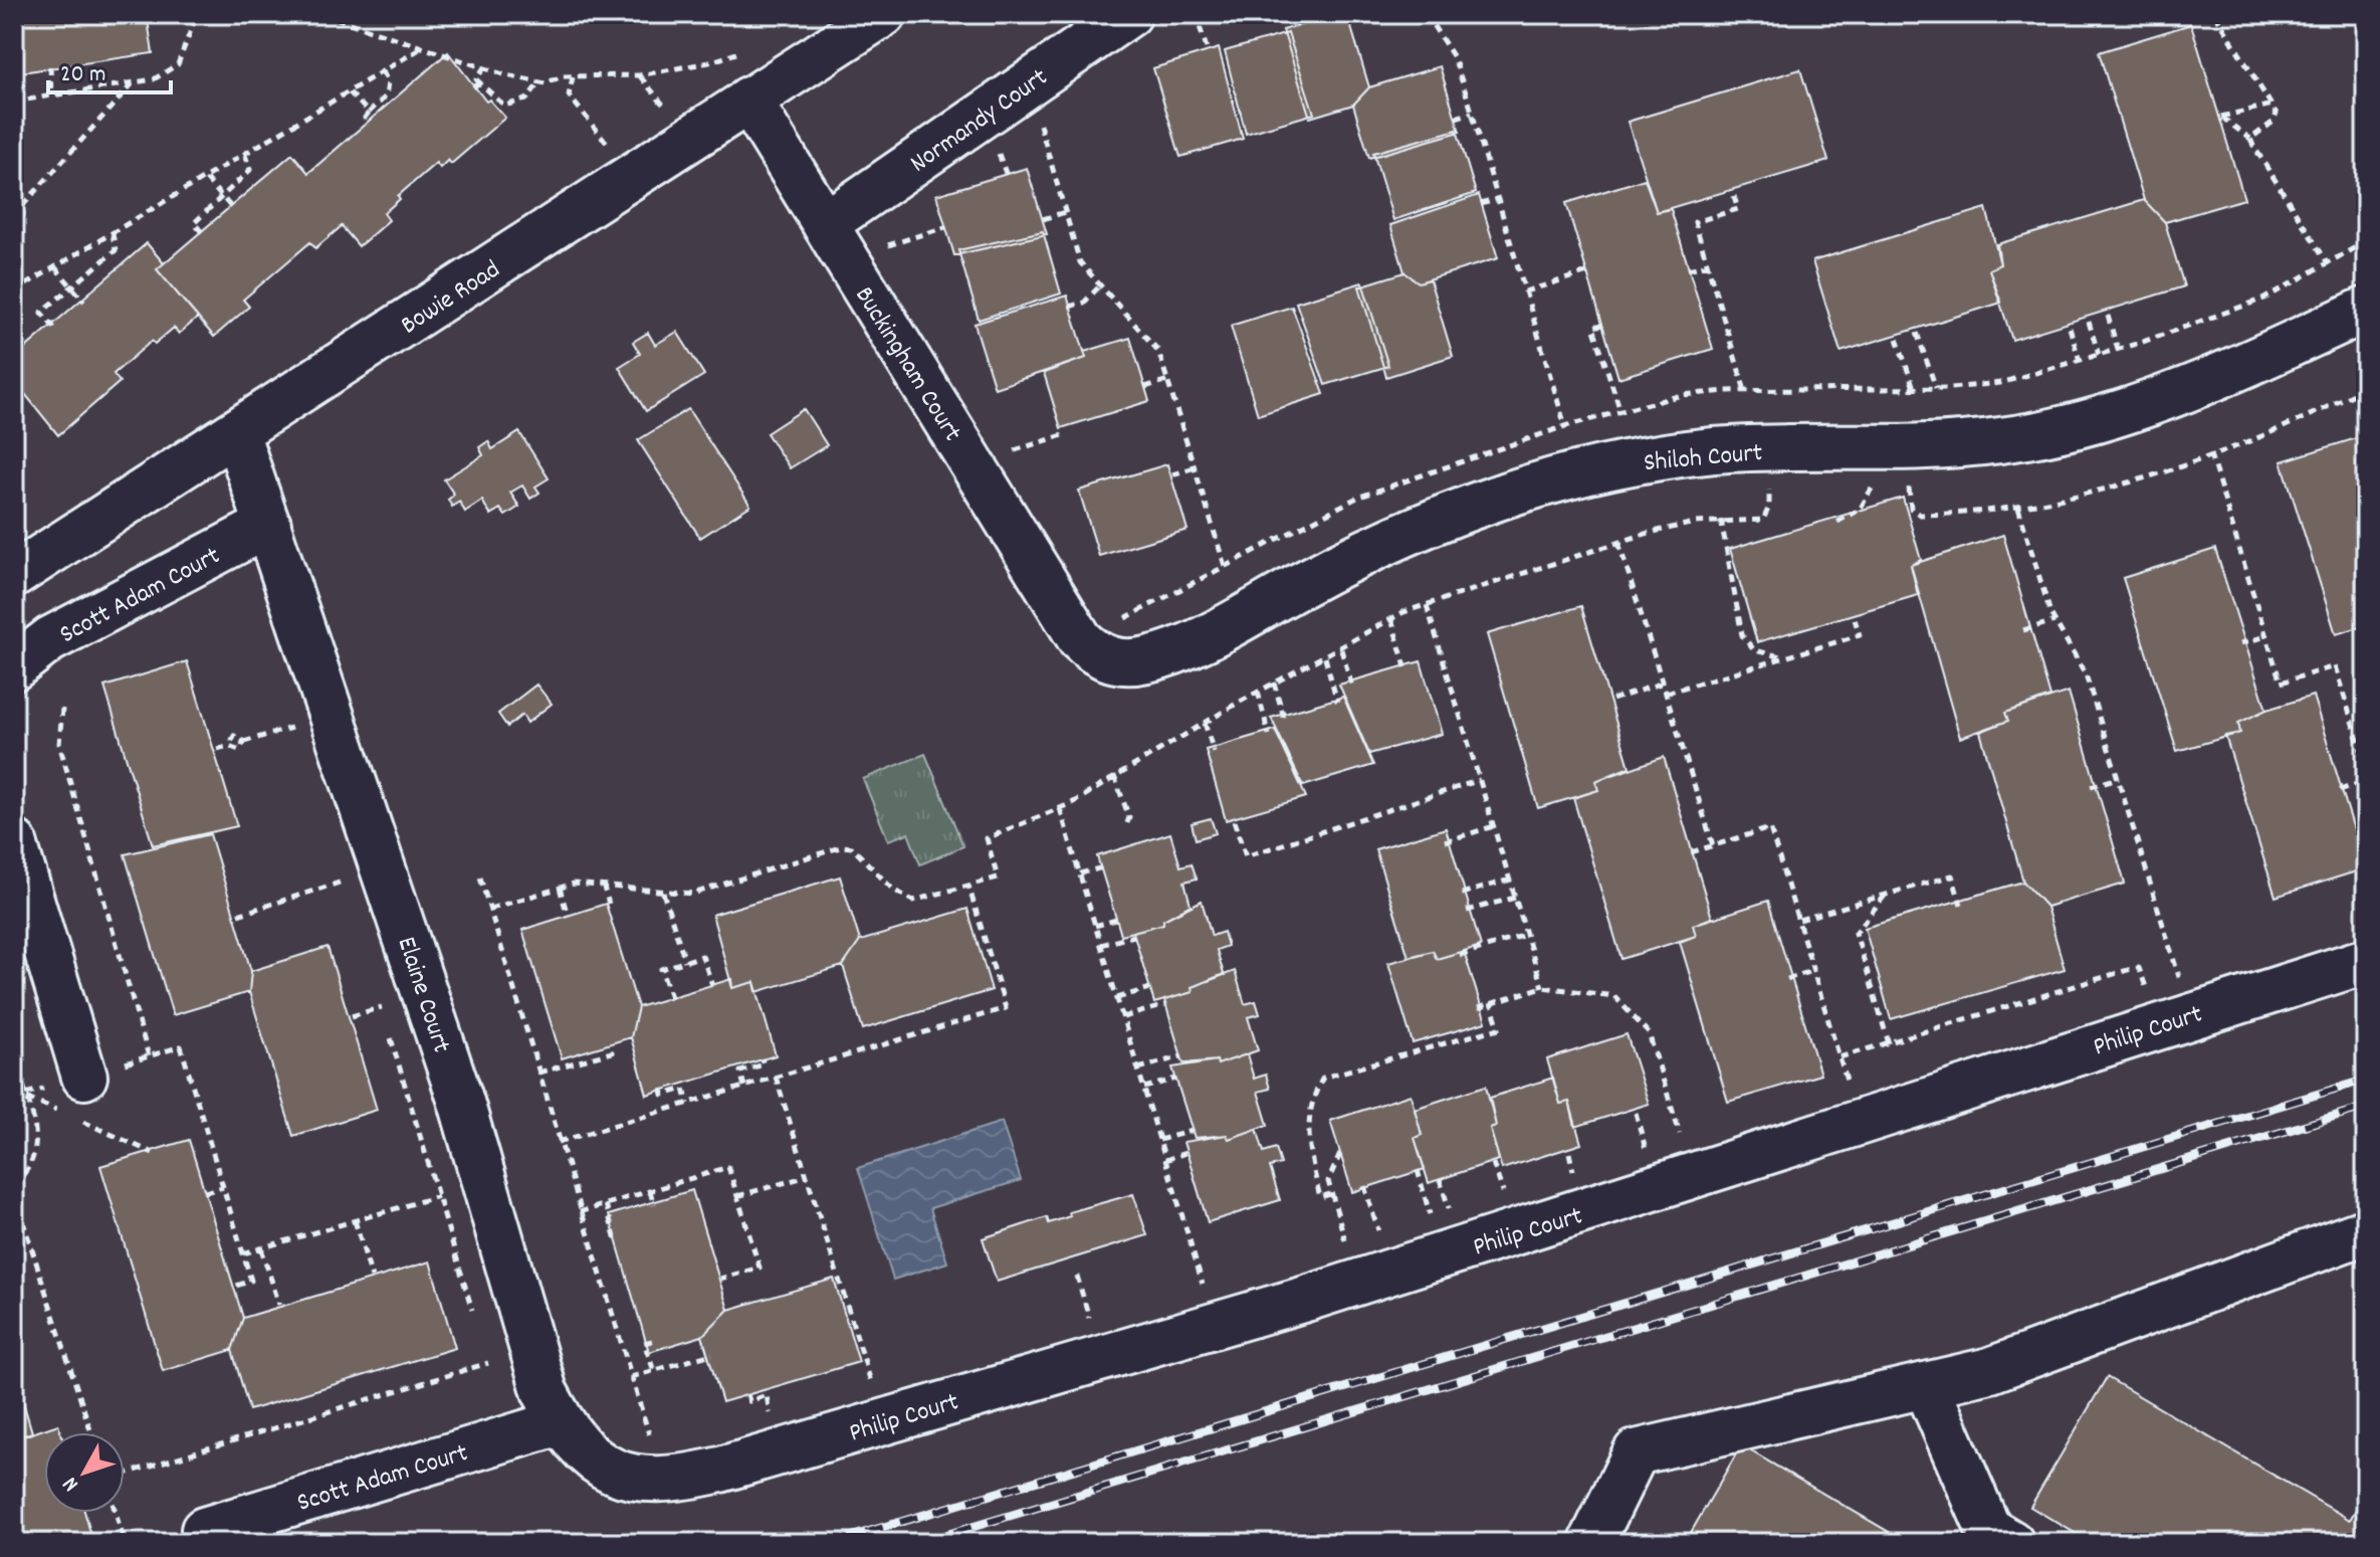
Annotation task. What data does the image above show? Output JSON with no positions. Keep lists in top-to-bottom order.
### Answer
{
  "streets": {
    "street": [
      "Normandy Court",
      "Bowie Road",
      "Buckingham Court",
      "Shiloh Court",
      "Scott Adam Court",
      "Elaine Court",
      "Philip Court"
    ]
  },
  "crossings": [
    ["Normandy Court", "Buckingham Court"],
    ["Bowie Road", "Buckingham Court"],
    ["Bowie Road", "Elaine Court"],
    ["Buckingham Court", "Shiloh Court"],
    ["Scott Adam Court", "Elaine Court"],
    ["Elaine Court", "Philip Court"]
  ],
  "scale_bar": "20 m",
  "north": "bottom left"
}
